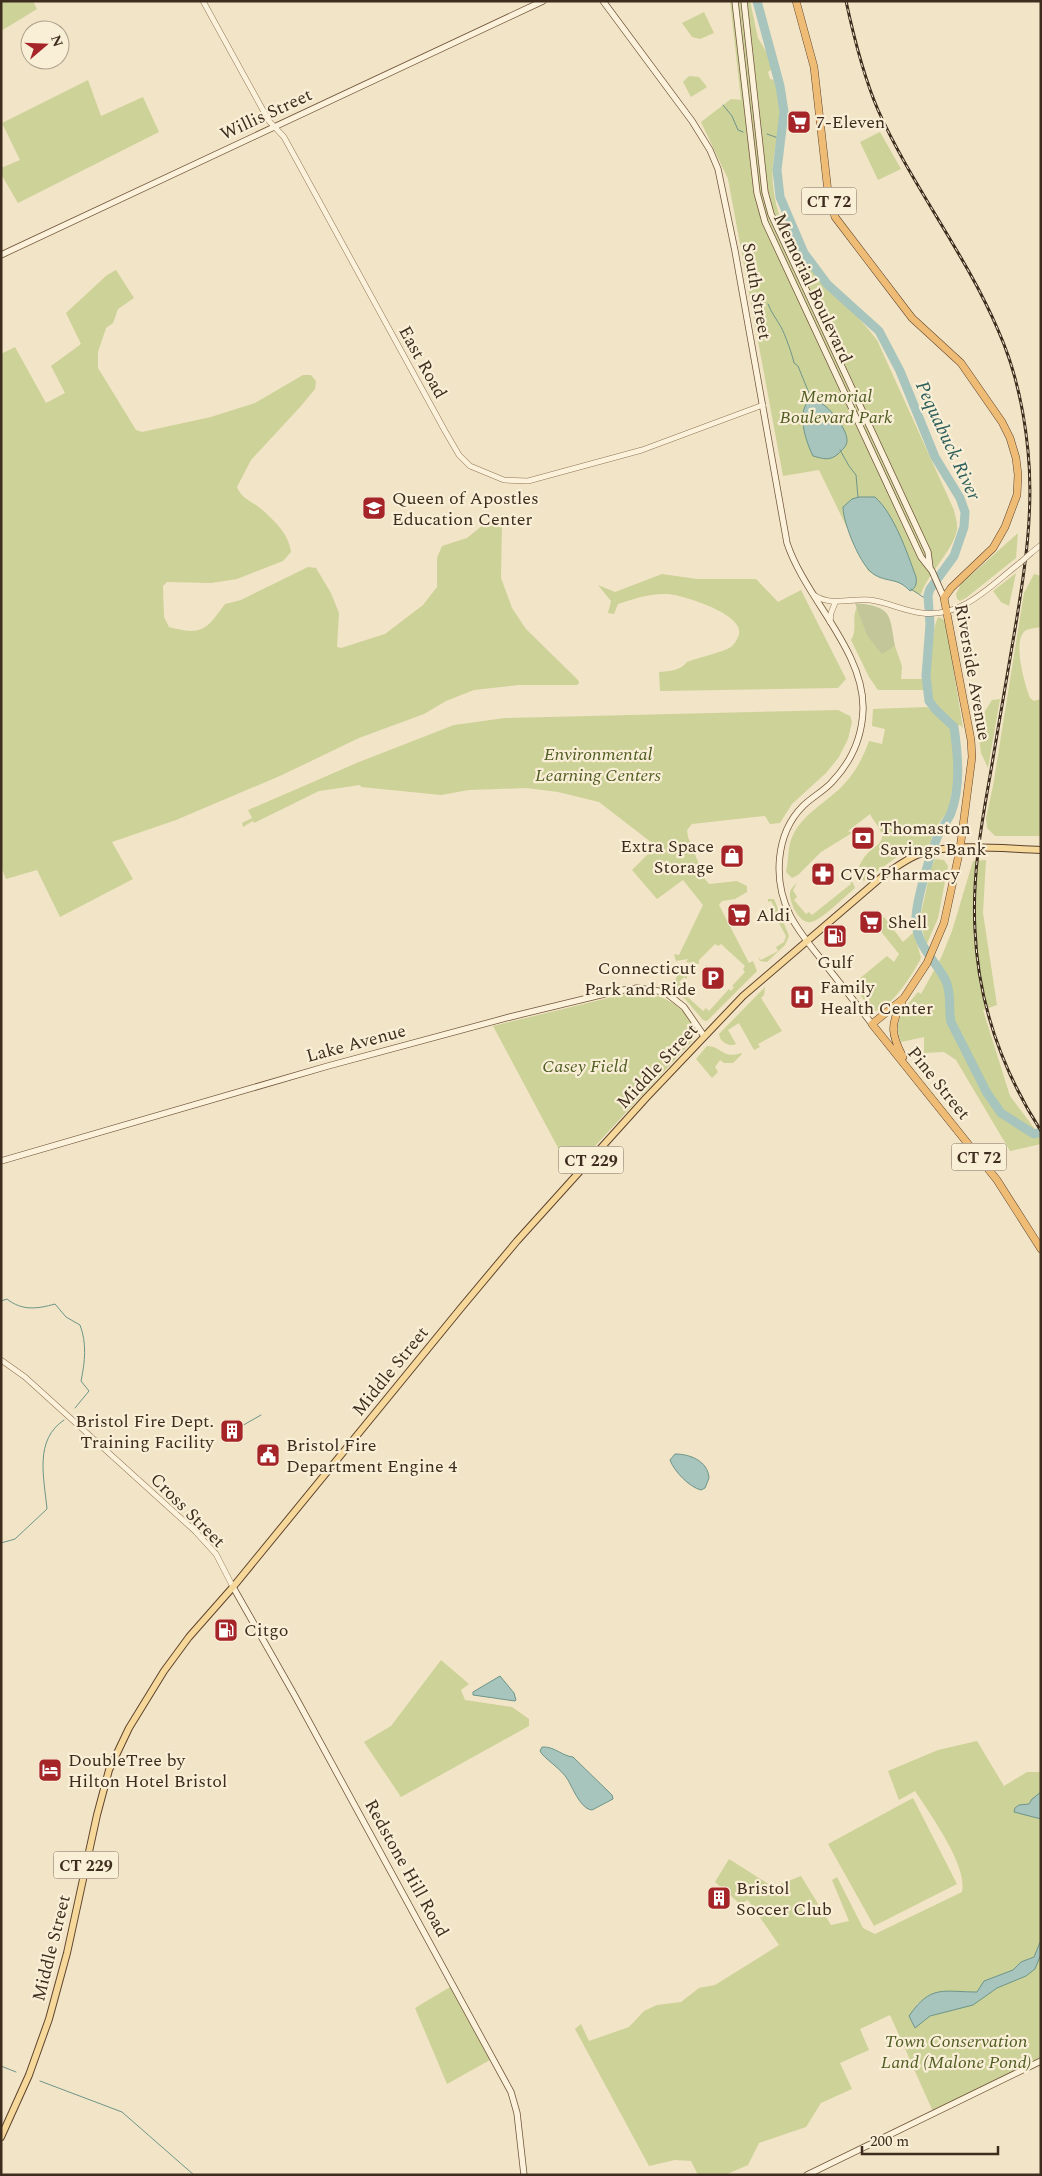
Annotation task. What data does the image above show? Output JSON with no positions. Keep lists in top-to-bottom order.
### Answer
{
  "streets": {
    "highway": ["CT 72", "Riverside Avenue", "Pine Street"],
    "main road": [
      "Willis Street",
      "Memorial Boulevard",
      "South Street",
      "Lake Avenue",
      "Middle Street",
      "CT 229",
      "Redstone Hill Road"
    ],
    "street": ["East Road", "Cross Street"]
  },
  "crossings": [
    ["Willis Street", "East Road"],
    ["CT 72", "Riverside Avenue"],
    ["CT 72", "Pine Street"],
    ["Memorial Boulevard", "Riverside Avenue"],
    ["South Street", "East Road"],
    ["South Street", "Pine Street"],
    ["Riverside Avenue", "Middle Street"],
    ["Riverside Avenue", "Pine Street"],
    ["Riverside Avenue", "CT 229"],
    ["Lake Avenue", "Middle Street"],
    ["Middle Street", "Pine Street"],
    ["Middle Street", "CT 229"],
    ["Middle Street", "Cross Street"],
    ["Middle Street", "Redstone Hill Road"],
    ["Cross Street", "Redstone Hill Road"]
  ],
  "water": ["Pequabuck River"],
  "parks": [
    "Memorial Boulevard Park",
    "Environmental Learning Centers",
    "Casey Field",
    "Town Conservation Land (Malone Pond)"
  ],
  "places": {
    "supermarket": ["7-Eleven", "Aldi", "Shell"],
    "school or university": ["Queen of Apostles Education Center"],
    "bank": ["Thomaston Savings Bank"],
    "shop": ["Extra Space Storage"],
    "pharmacy": ["CVS Pharmacy"],
    "fuel station": ["Gulf", "Citgo"],
    "parking": ["Connecticut Park and Ride"],
    "hospital": ["Family Health Center"],
    "building": ["Bristol Fire Dept. Training Facility", "Bristol Soccer Club"],
    "public building": ["Bristol Fire Department Engine 4"],
    "hotel": ["DoubleTree by Hilton Hotel Bristol"]
  },
  "scale_bar": "200 m",
  "north": "right"
}
